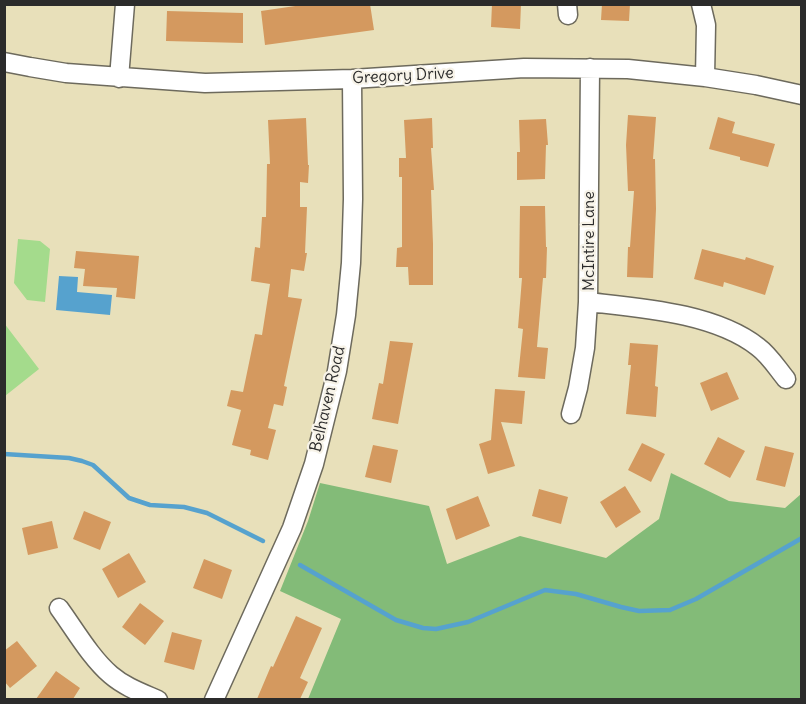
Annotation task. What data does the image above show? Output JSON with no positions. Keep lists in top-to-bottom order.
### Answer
{
  "streets": {
    "street": ["Gregory Drive", "McIntire Lane", "Belhaven Road"]
  },
  "crossings": [
    ["Gregory Drive", "McIntire Lane"],
    ["Gregory Drive", "Belhaven Road"]
  ]
}
